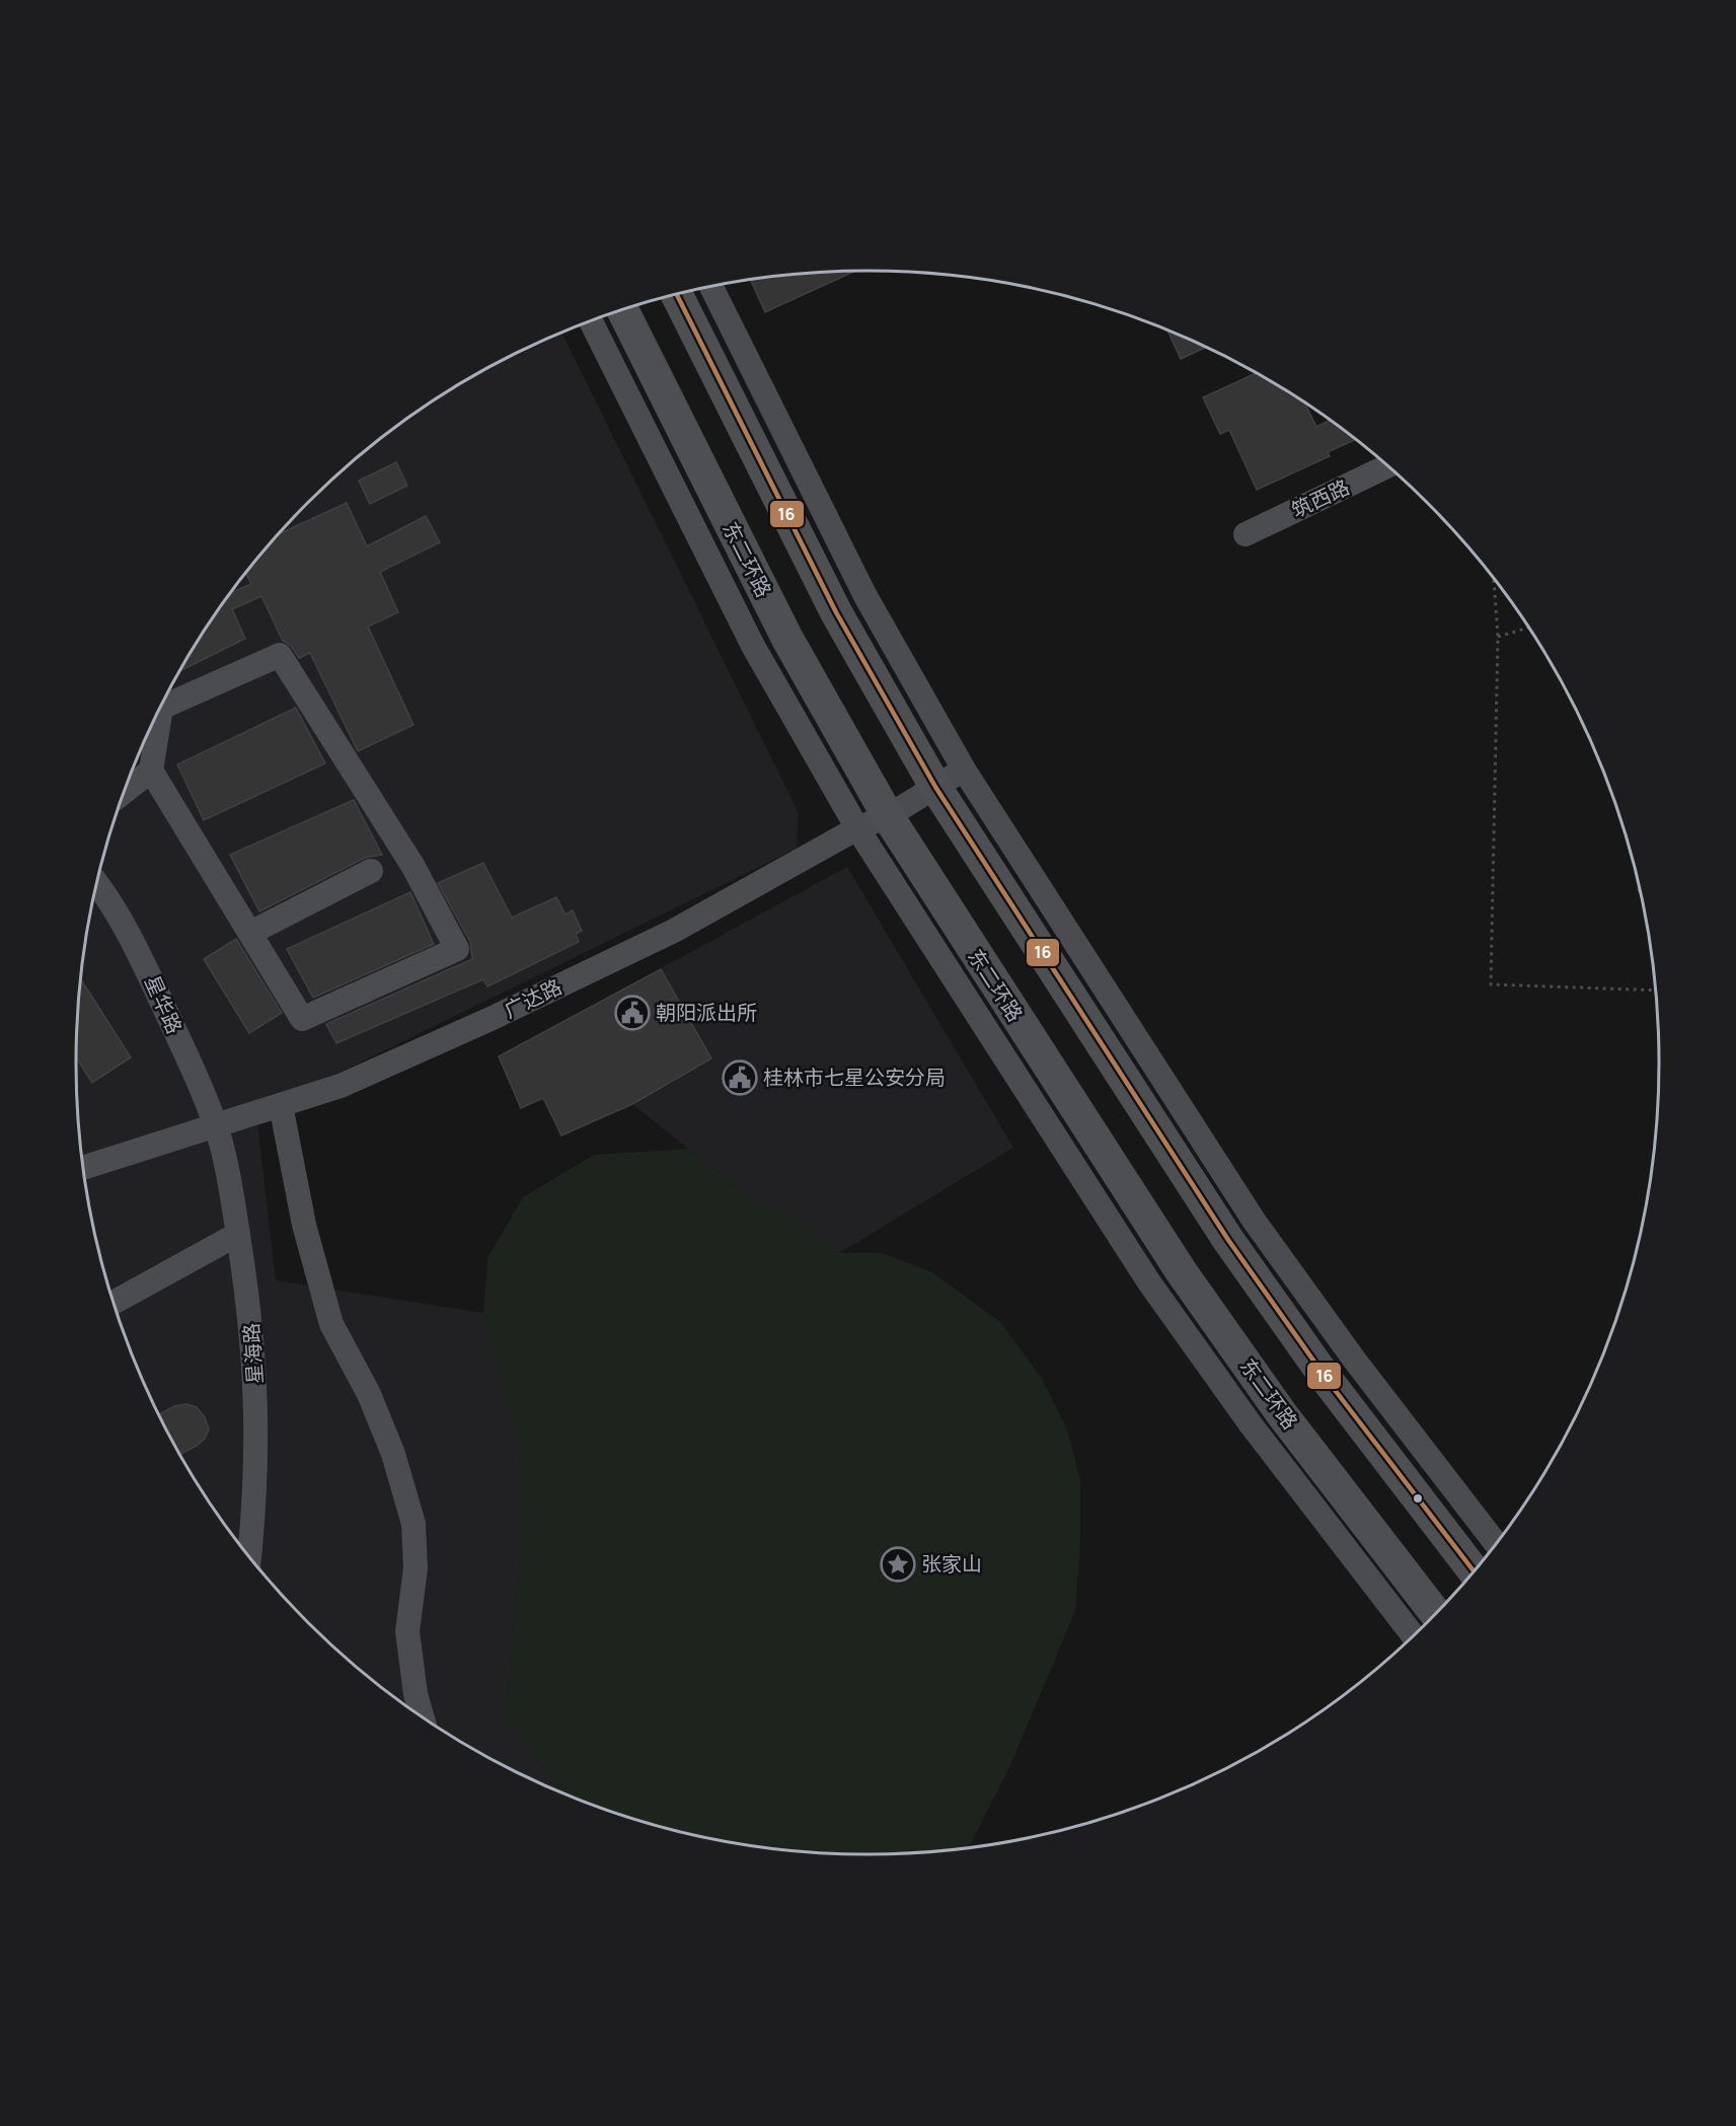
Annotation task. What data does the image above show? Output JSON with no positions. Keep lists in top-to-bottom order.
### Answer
{
  "streets": {
    "main road": ["东二环路"],
    "street": [
      "筑西路",
      "广达路",
      "星华路",
      "星海路"
    ]
  },
  "crossings": [
    ["东二环路", "广达路"],
    ["广达路", "星华路"],
    ["广达路", "星海路"],
    ["星华路", "星海路"]
  ],
  "places": {
    "public building": ["朝阳派出所", "桂林市七星公安分局"],
    "place": ["张家山"]
  },
  "lines": ["transit line 16"]
}
